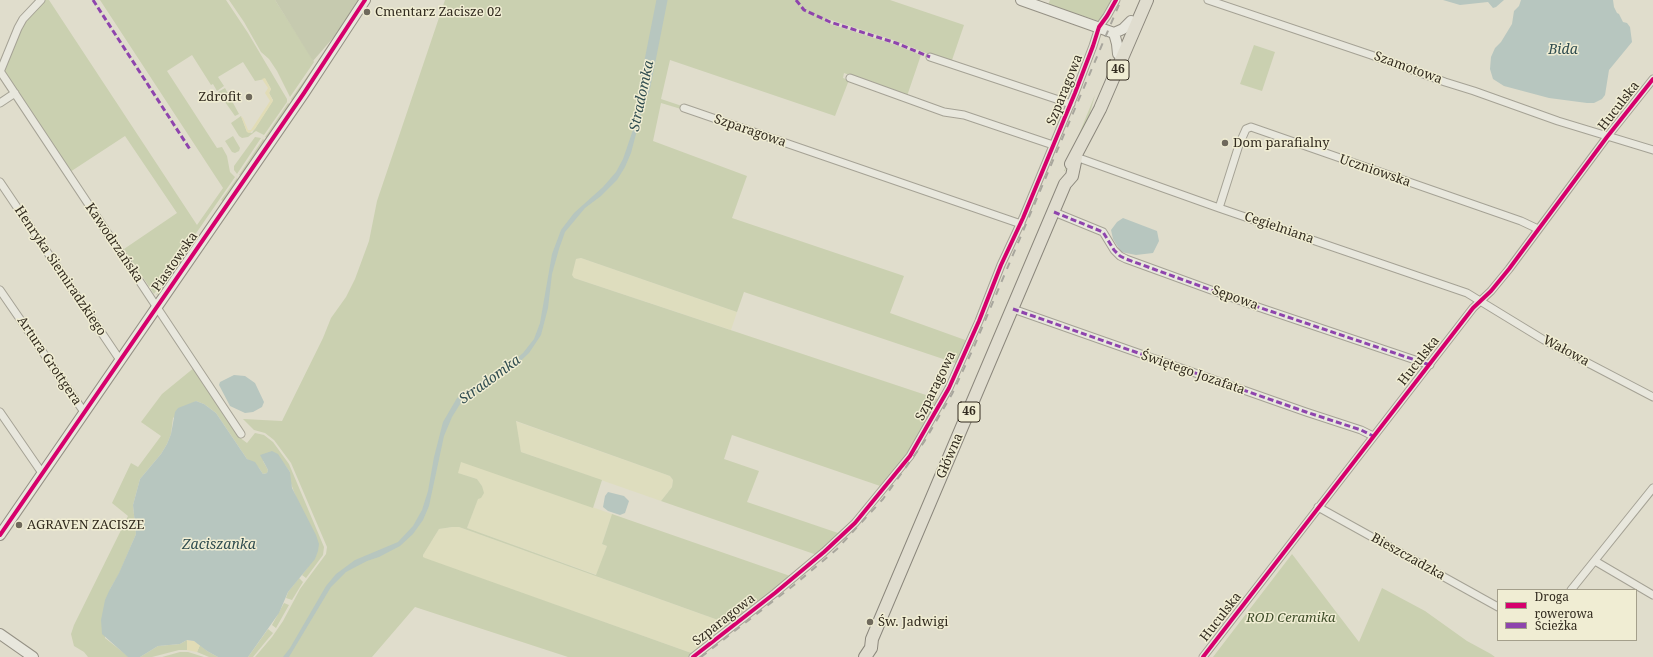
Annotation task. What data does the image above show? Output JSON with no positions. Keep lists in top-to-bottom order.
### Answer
{
  "streets": {
    "main road": ["46", "Główna"],
    "street": [
      "Szamotowa",
      "Szparagowa",
      "Huculska",
      "Uczniowska",
      "Cegielniana",
      "Kawodrzańska",
      "Piastowska",
      "Henryka Siemiradzkiego",
      "Sępowa",
      "Wałowa",
      "Artura Grottgera",
      "Świętego Jozafata",
      "Bieszczadzka"
    ]
  },
  "crossings": [
    ["Szamotowa", "Huculska"],
    ["Huculska", "Uczniowska"],
    ["Huculska", "Cegielniana"],
    ["Huculska", "Sępowa"],
    ["Huculska", "Wałowa"],
    ["Huculska", "Świętego Jozafata"],
    ["Huculska", "Bieszczadzka"],
    ["Uczniowska", "Cegielniana"],
    ["Cegielniana", "Wałowa"],
    ["Cegielniana", "Główna"],
    ["Kawodrzańska", "Piastowska"],
    ["Piastowska", "Henryka Siemiradzkiego"],
    ["Piastowska", "Artura Grottgera"],
    ["Sępowa", "Główna"],
    ["Świętego Jozafata", "Główna"]
  ],
  "water": ["Bida", "Stradomka", "Zaciszanka"],
  "parks": ["ROD Ceramika"],
  "places": [
    "Cmentarz Zacisze 02",
    "Zdrofit",
    "Dom parafialny",
    "AGRAVEN ZACISZE",
    "Św. Jadwigi"
  ],
  "legend": ["Droga rowerowa", "Ścieżka"]
}
